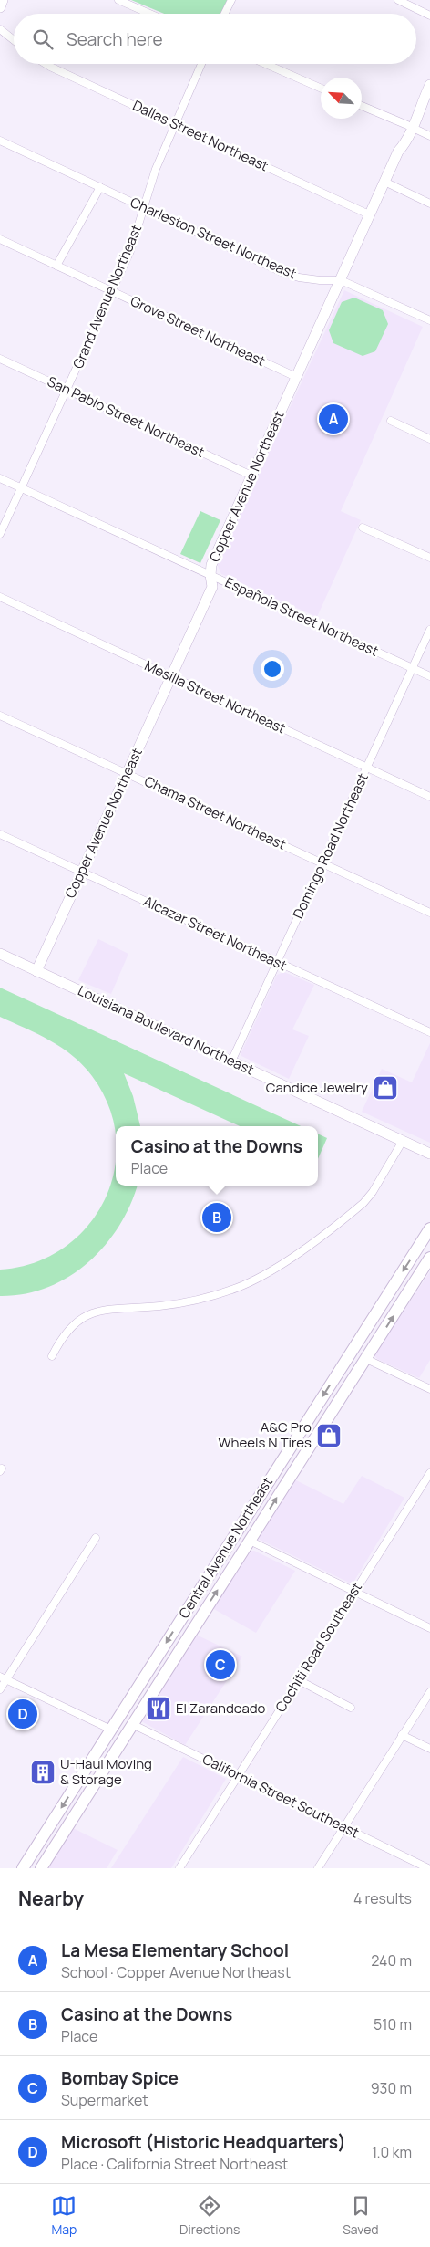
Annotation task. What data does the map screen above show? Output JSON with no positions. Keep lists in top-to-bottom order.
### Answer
{
  "streets": {
    "main road": ["Central Avenue Northeast"],
    "street": [
      "Dallas Street Northeast",
      "Charleston Street Northeast",
      "Grand Avenue Northeast",
      "Grove Street Northeast",
      "San Pablo Street Northeast",
      "Copper Avenue Northeast",
      "Española Street Northeast",
      "Mesilla Street Northeast",
      "Chama Street Northeast",
      "Domingo Road Northeast",
      "Alcazar Street Northeast",
      "Louisiana Boulevard Northeast",
      "Cochiti Road Southeast",
      "California Street Southeast"
    ]
  },
  "crossings": [
    ["Dallas Street Northeast", "Grand Avenue Northeast"],
    ["Dallas Street Northeast", "Copper Avenue Northeast"],
    ["Charleston Street Northeast", "Grand Avenue Northeast"],
    ["Charleston Street Northeast", "Copper Avenue Northeast"],
    ["Grand Avenue Northeast", "Grove Street Northeast"],
    ["Grand Avenue Northeast", "San Pablo Street Northeast"],
    ["Grand Avenue Northeast", "Española Street Northeast"],
    ["Grove Street Northeast", "Copper Avenue Northeast"],
    ["San Pablo Street Northeast", "Copper Avenue Northeast"],
    ["Copper Avenue Northeast", "Española Street Northeast"],
    ["Copper Avenue Northeast", "Mesilla Street Northeast"],
    ["Copper Avenue Northeast", "Chama Street Northeast"],
    ["Copper Avenue Northeast", "Alcazar Street Northeast"],
    ["Copper Avenue Northeast", "Louisiana Boulevard Northeast"],
    ["Española Street Northeast", "Domingo Road Northeast"],
    ["Mesilla Street Northeast", "Domingo Road Northeast"],
    ["Chama Street Northeast", "Domingo Road Northeast"],
    ["Domingo Road Northeast", "Alcazar Street Northeast"],
    ["Domingo Road Northeast", "Louisiana Boulevard Northeast"],
    ["Cochiti Road Southeast", "California Street Southeast"]
  ],
  "places": {
    "shop": ["Candice Jewelry", "A&C Pro Wheels N Tires"],
    "restaurant": ["El Zarandeado"],
    "building": ["U-Haul Moving & Storage"]
  },
  "north": "top left",
  "page": {
    "search": "Search here",
    "pins": [
      "A",
      "B",
      "C",
      "D"
    ],
    "popup": ["Casino at the Downs", "Place"],
    "heading": ["Nearby", "4 results"],
    "list": [
      {
        "mark": "A",
        "name": "La Mesa Elementary School",
        "note": "School · Copper Avenue Northeast",
        "value": "240 m"
      },
      {
        "mark": "B",
        "name": "Casino at the Downs",
        "note": "Place",
        "value": "510 m"
      },
      {
        "mark": "C",
        "name": "Bombay Spice",
        "note": "Supermarket",
        "value": "930 m"
      },
      {
        "mark": "D",
        "name": "Microsoft (Historic Headquarters)",
        "note": "Place · California Street Northeast",
        "value": "1.0 km"
      }
    ],
    "nav": ["Map", "Directions", "Saved"]
  }
}
